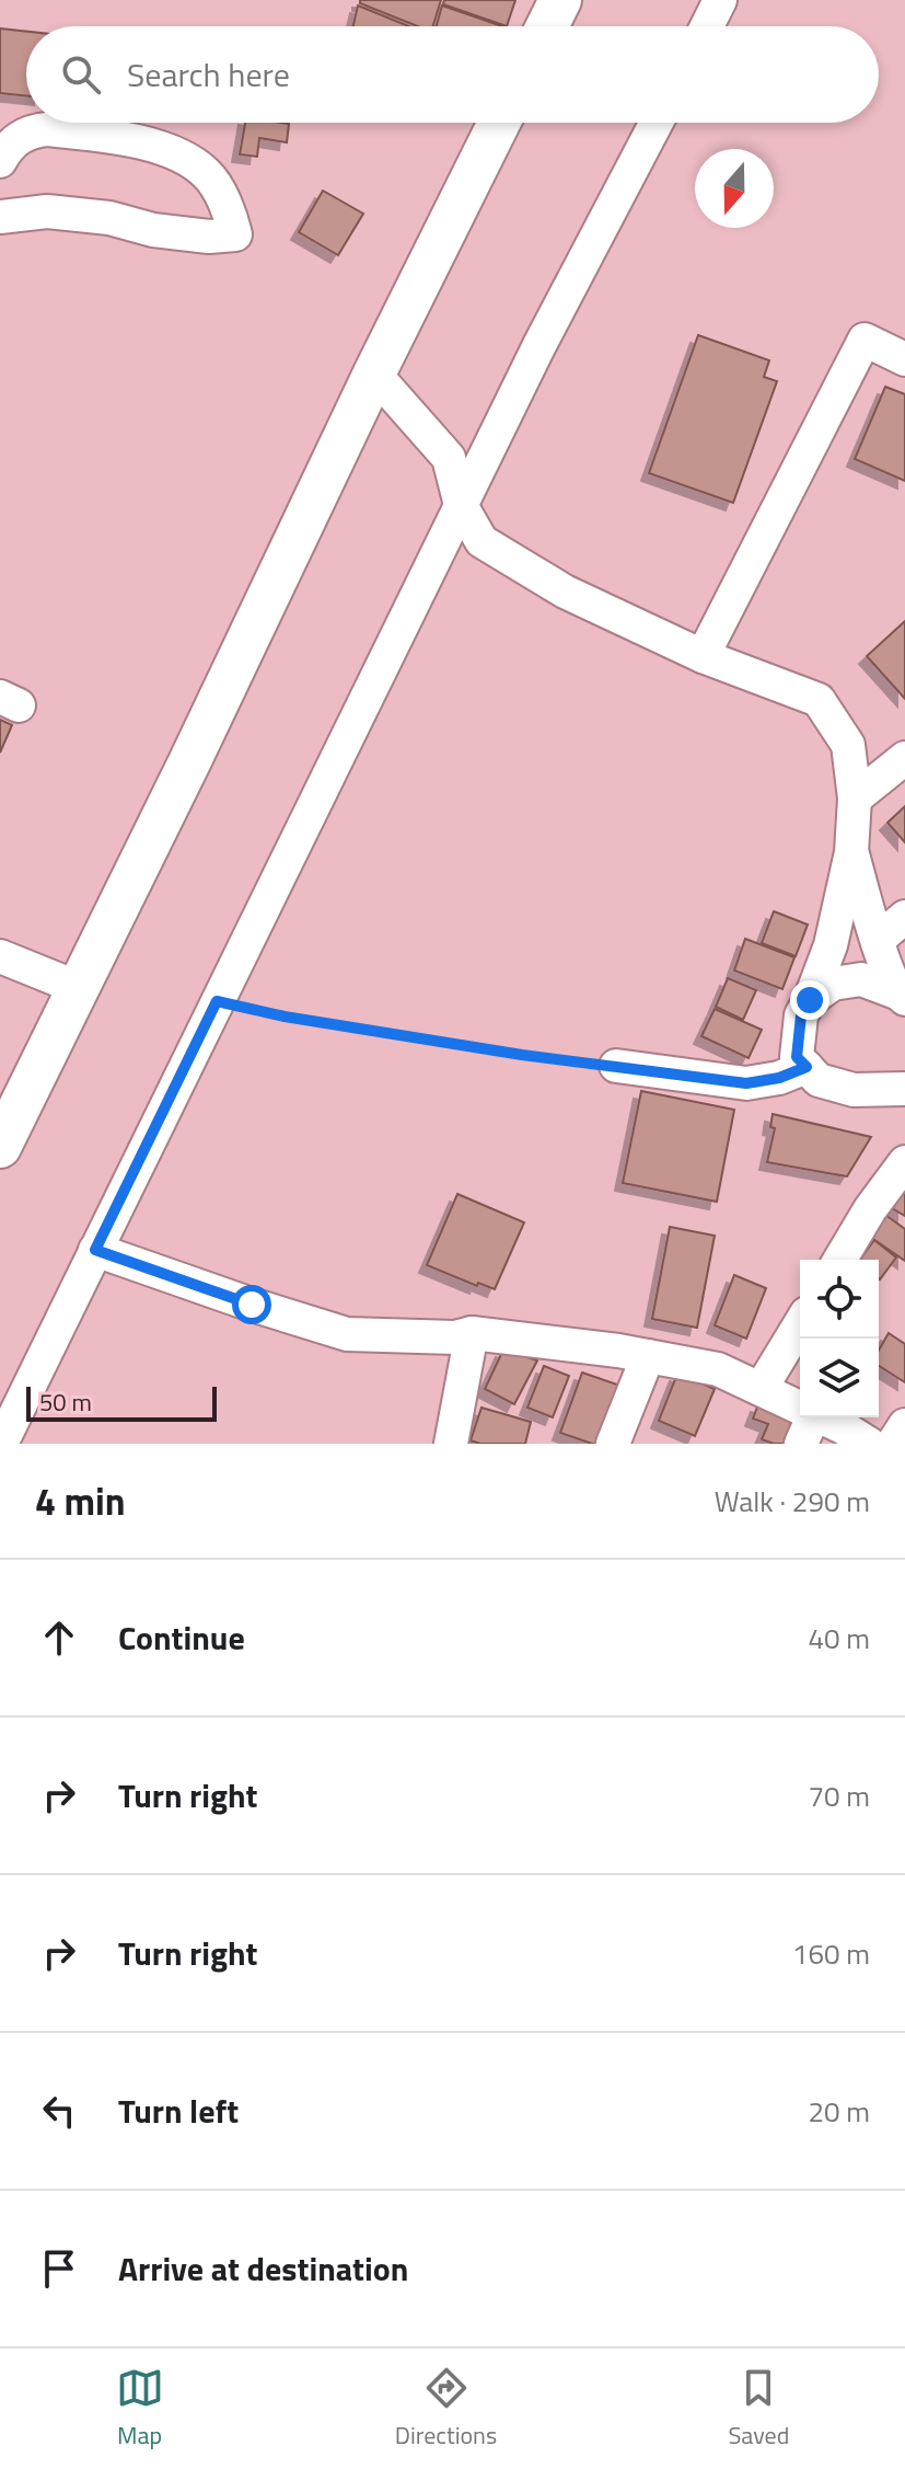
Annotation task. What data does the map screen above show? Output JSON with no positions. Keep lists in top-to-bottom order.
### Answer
{
  "scale_bar": "50 m",
  "north": "bottom",
  "page": {
    "search": "Search here",
    "scale": "50 m",
    "heading": ["4 min", "Walk · 290 m"],
    "list": [
      ["Continue", "40 m"],
      ["Turn right", "70 m"],
      ["Turn right", "160 m"],
      ["Turn left", "20 m"],
      "Arrive at destination"
    ],
    "nav": ["Map", "Directions", "Saved"]
  }
}
